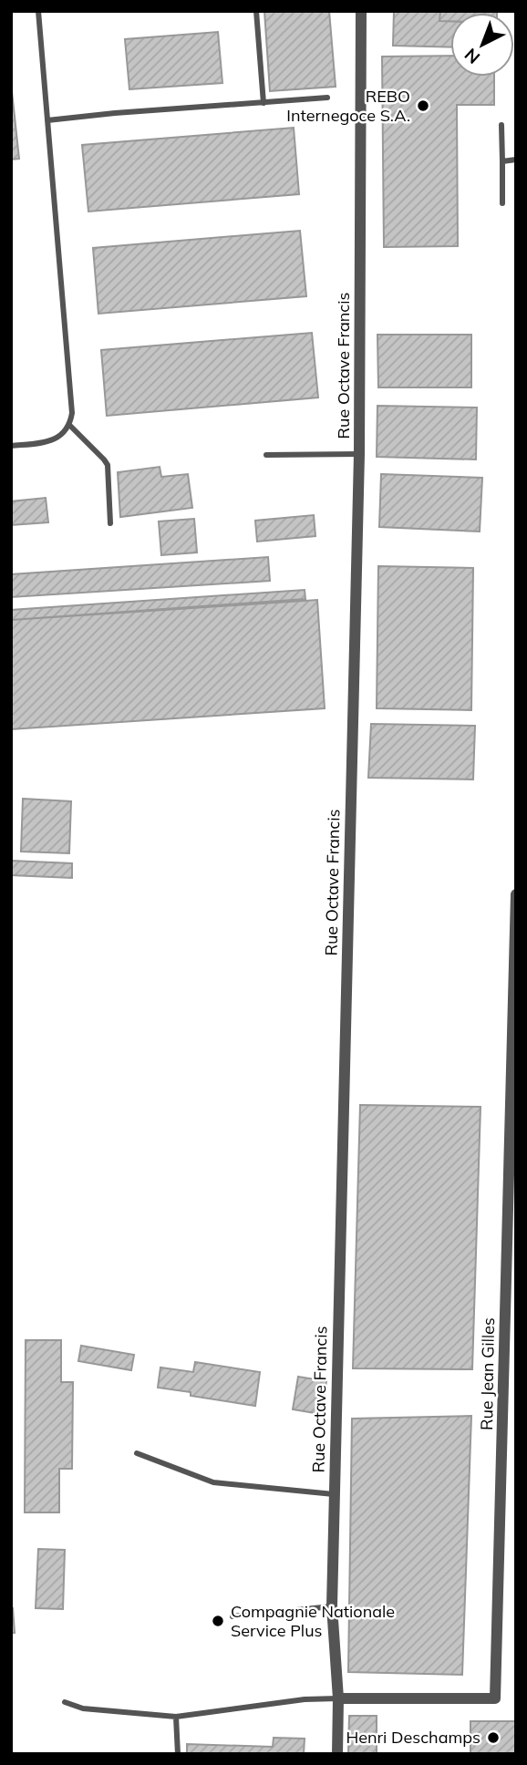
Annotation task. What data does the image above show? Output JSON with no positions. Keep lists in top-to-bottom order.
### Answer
{
  "streets": {
    "street": ["Rue Octave Francis", "Rue Jean Gilles"]
  },
  "crossings": [
    ["Rue Octave Francis", "Rue Jean Gilles"]
  ],
  "places": ["REBO Internegoce S.A.", "Compagnie Nationale Service Plus", "Henri Deschamps"],
  "north": "bottom left"
}
